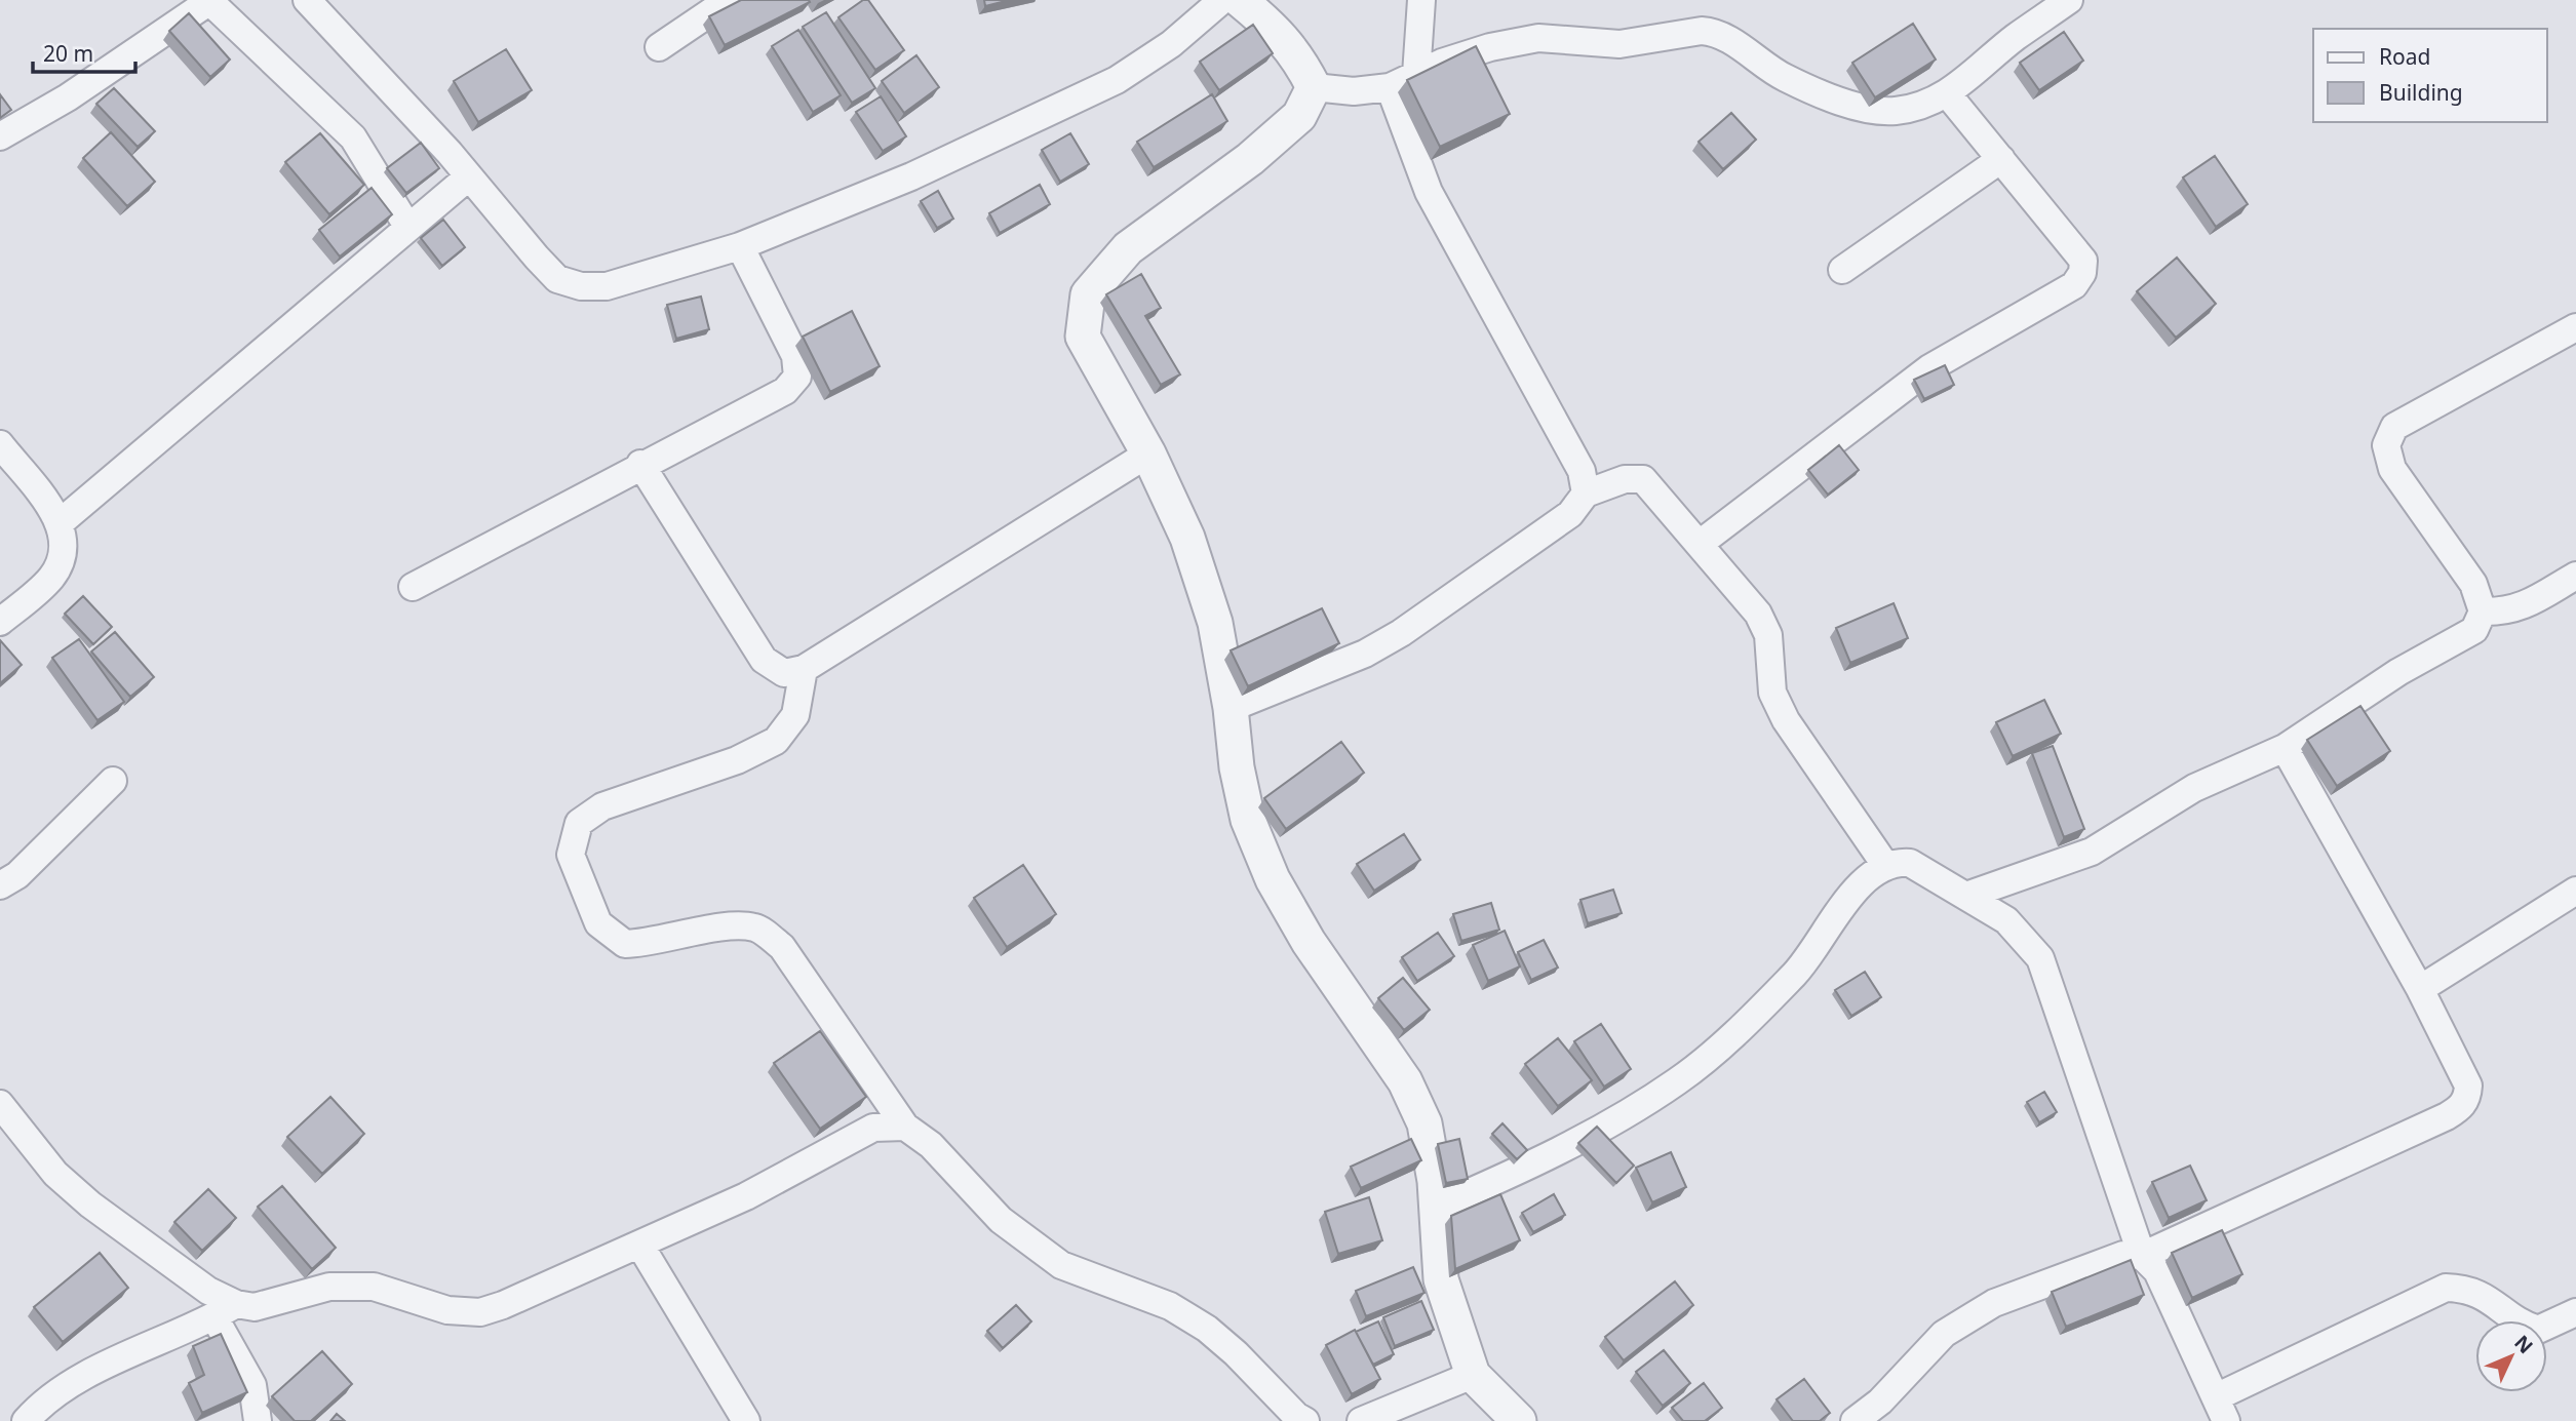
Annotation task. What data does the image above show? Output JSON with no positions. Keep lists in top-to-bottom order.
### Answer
{
  "legend": ["Road", "Building"],
  "scale_bar": "20 m",
  "north": "top right"
}
